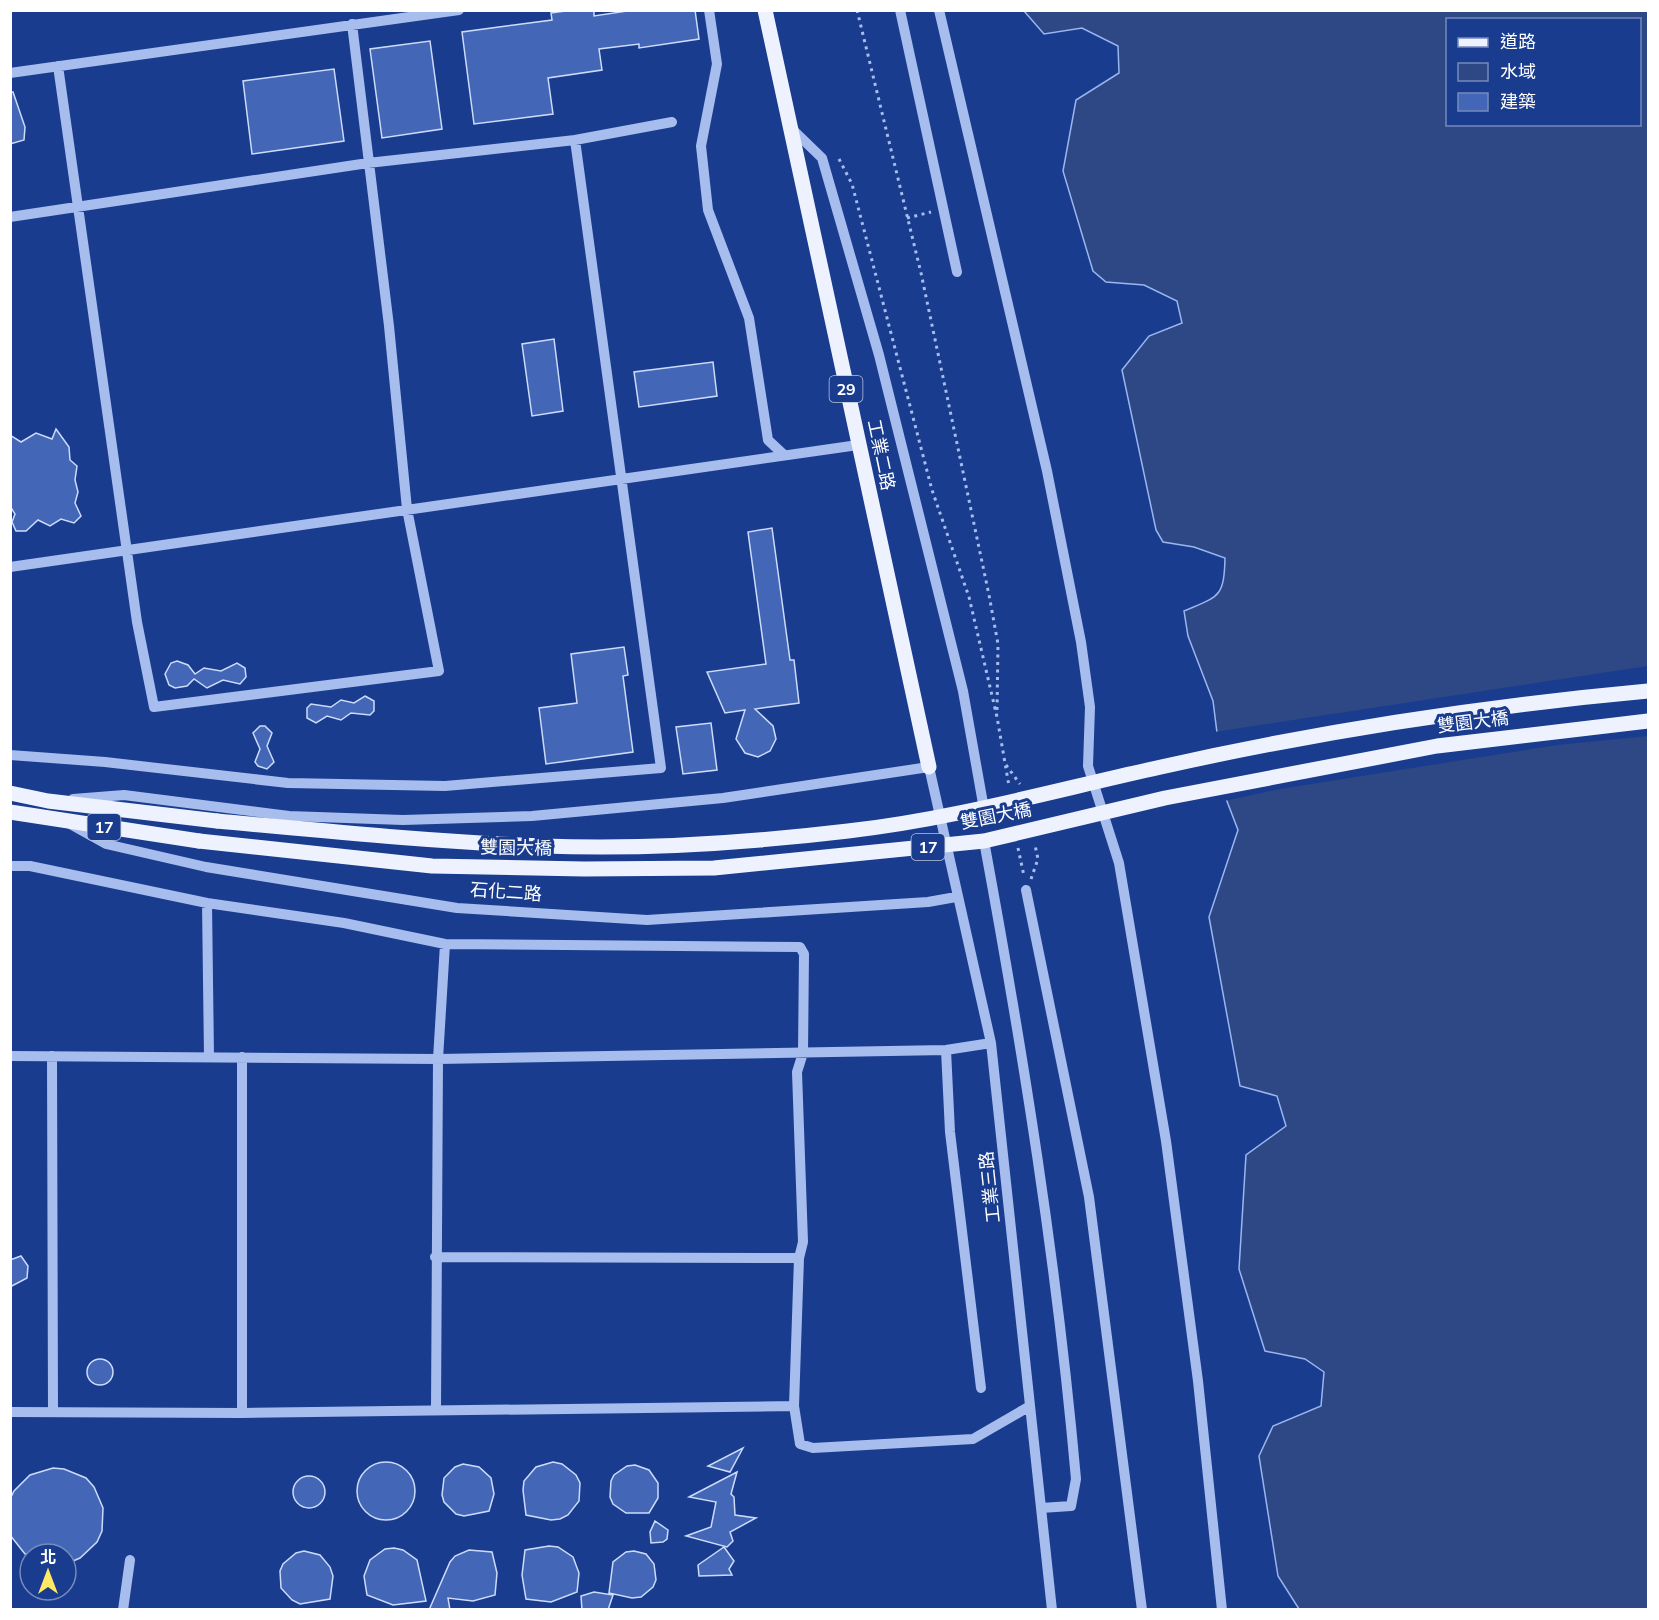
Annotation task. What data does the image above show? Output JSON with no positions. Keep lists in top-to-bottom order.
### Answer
{
  "streets": {
    "main road": [
      "29",
      "工業二路",
      "雙園大橋",
      "17",
      "石化二路"
    ],
    "street": ["工業三路"]
  },
  "crossings": [
    ["工業二路", "工業三路"],
    ["雙園大橋", "17"],
    ["雙園大橋", "石化二路"],
    ["石化二路", "工業三路"]
  ],
  "legend": ["道路", "水域", "建築"],
  "north": "top"
}
